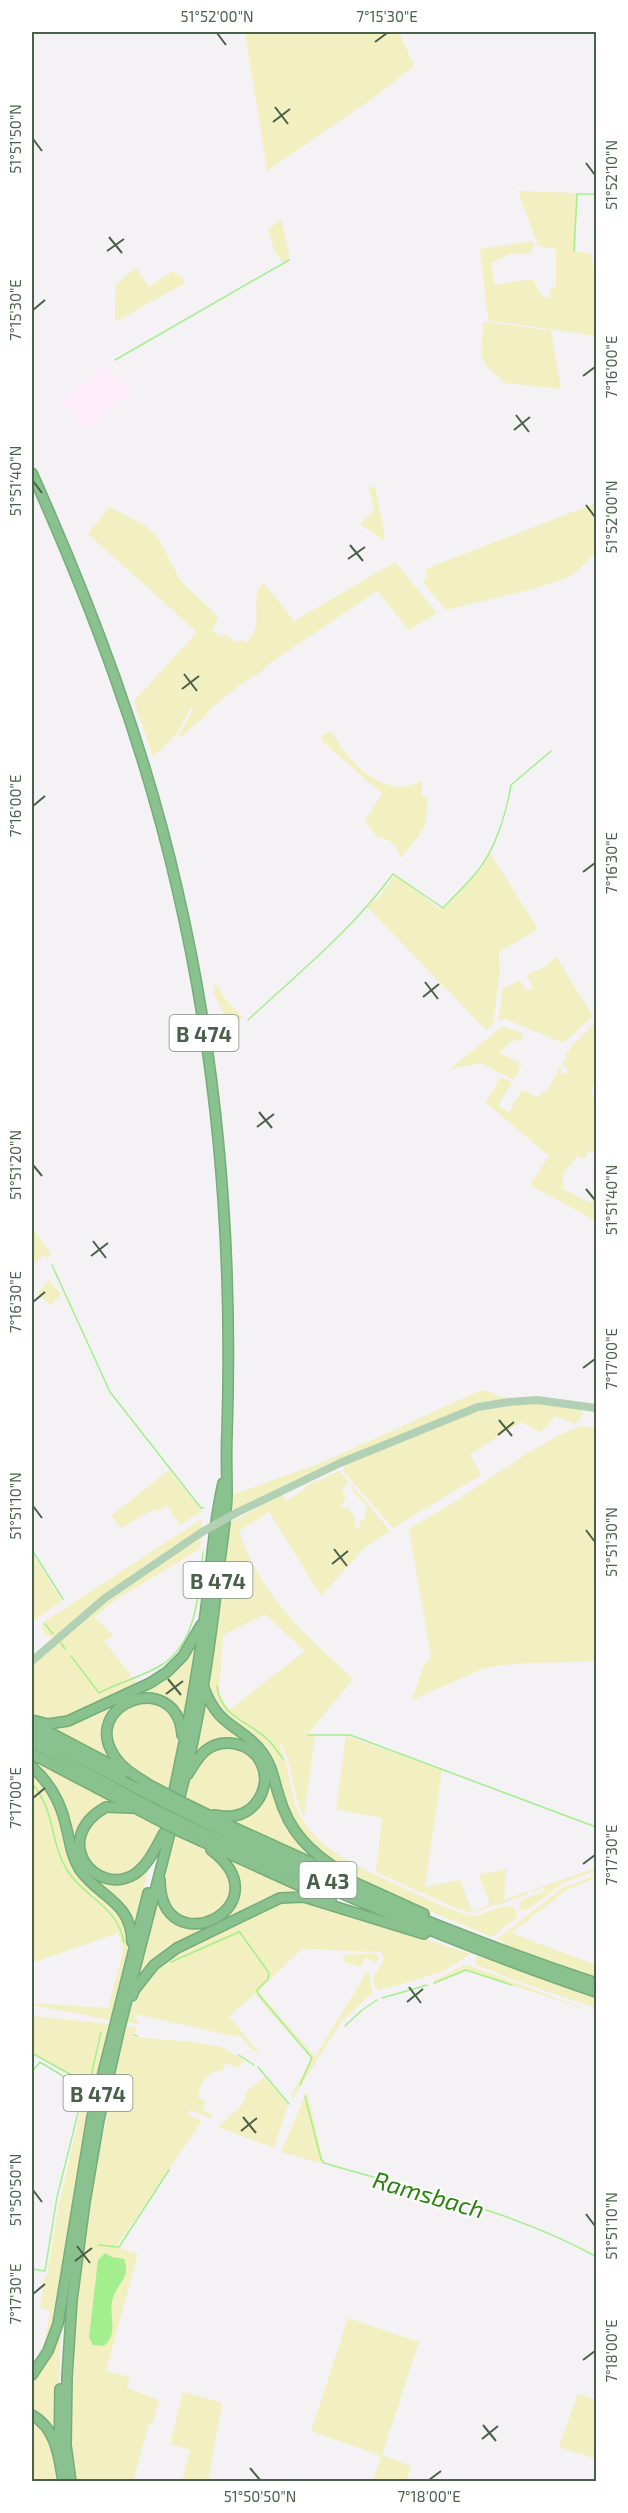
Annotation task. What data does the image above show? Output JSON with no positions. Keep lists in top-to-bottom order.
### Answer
{
  "streets": {
    "highway": ["B 474", "A 43"]
  },
  "water": ["Ramsbach"],
  "coordinates": [
    "51°52'00\"N",
    "7°15'30\"E",
    "51°51'50\"N",
    "51°52'10\"N",
    "7°16'00\"E",
    "51°51'40\"N",
    "7°16'30\"E",
    "51°51'20\"N",
    "7°17'00\"E",
    "51°51'10\"N",
    "51°51'30\"N",
    "7°17'30\"E",
    "51°50'50\"N",
    "7°18'00\"E"
  ]
}
